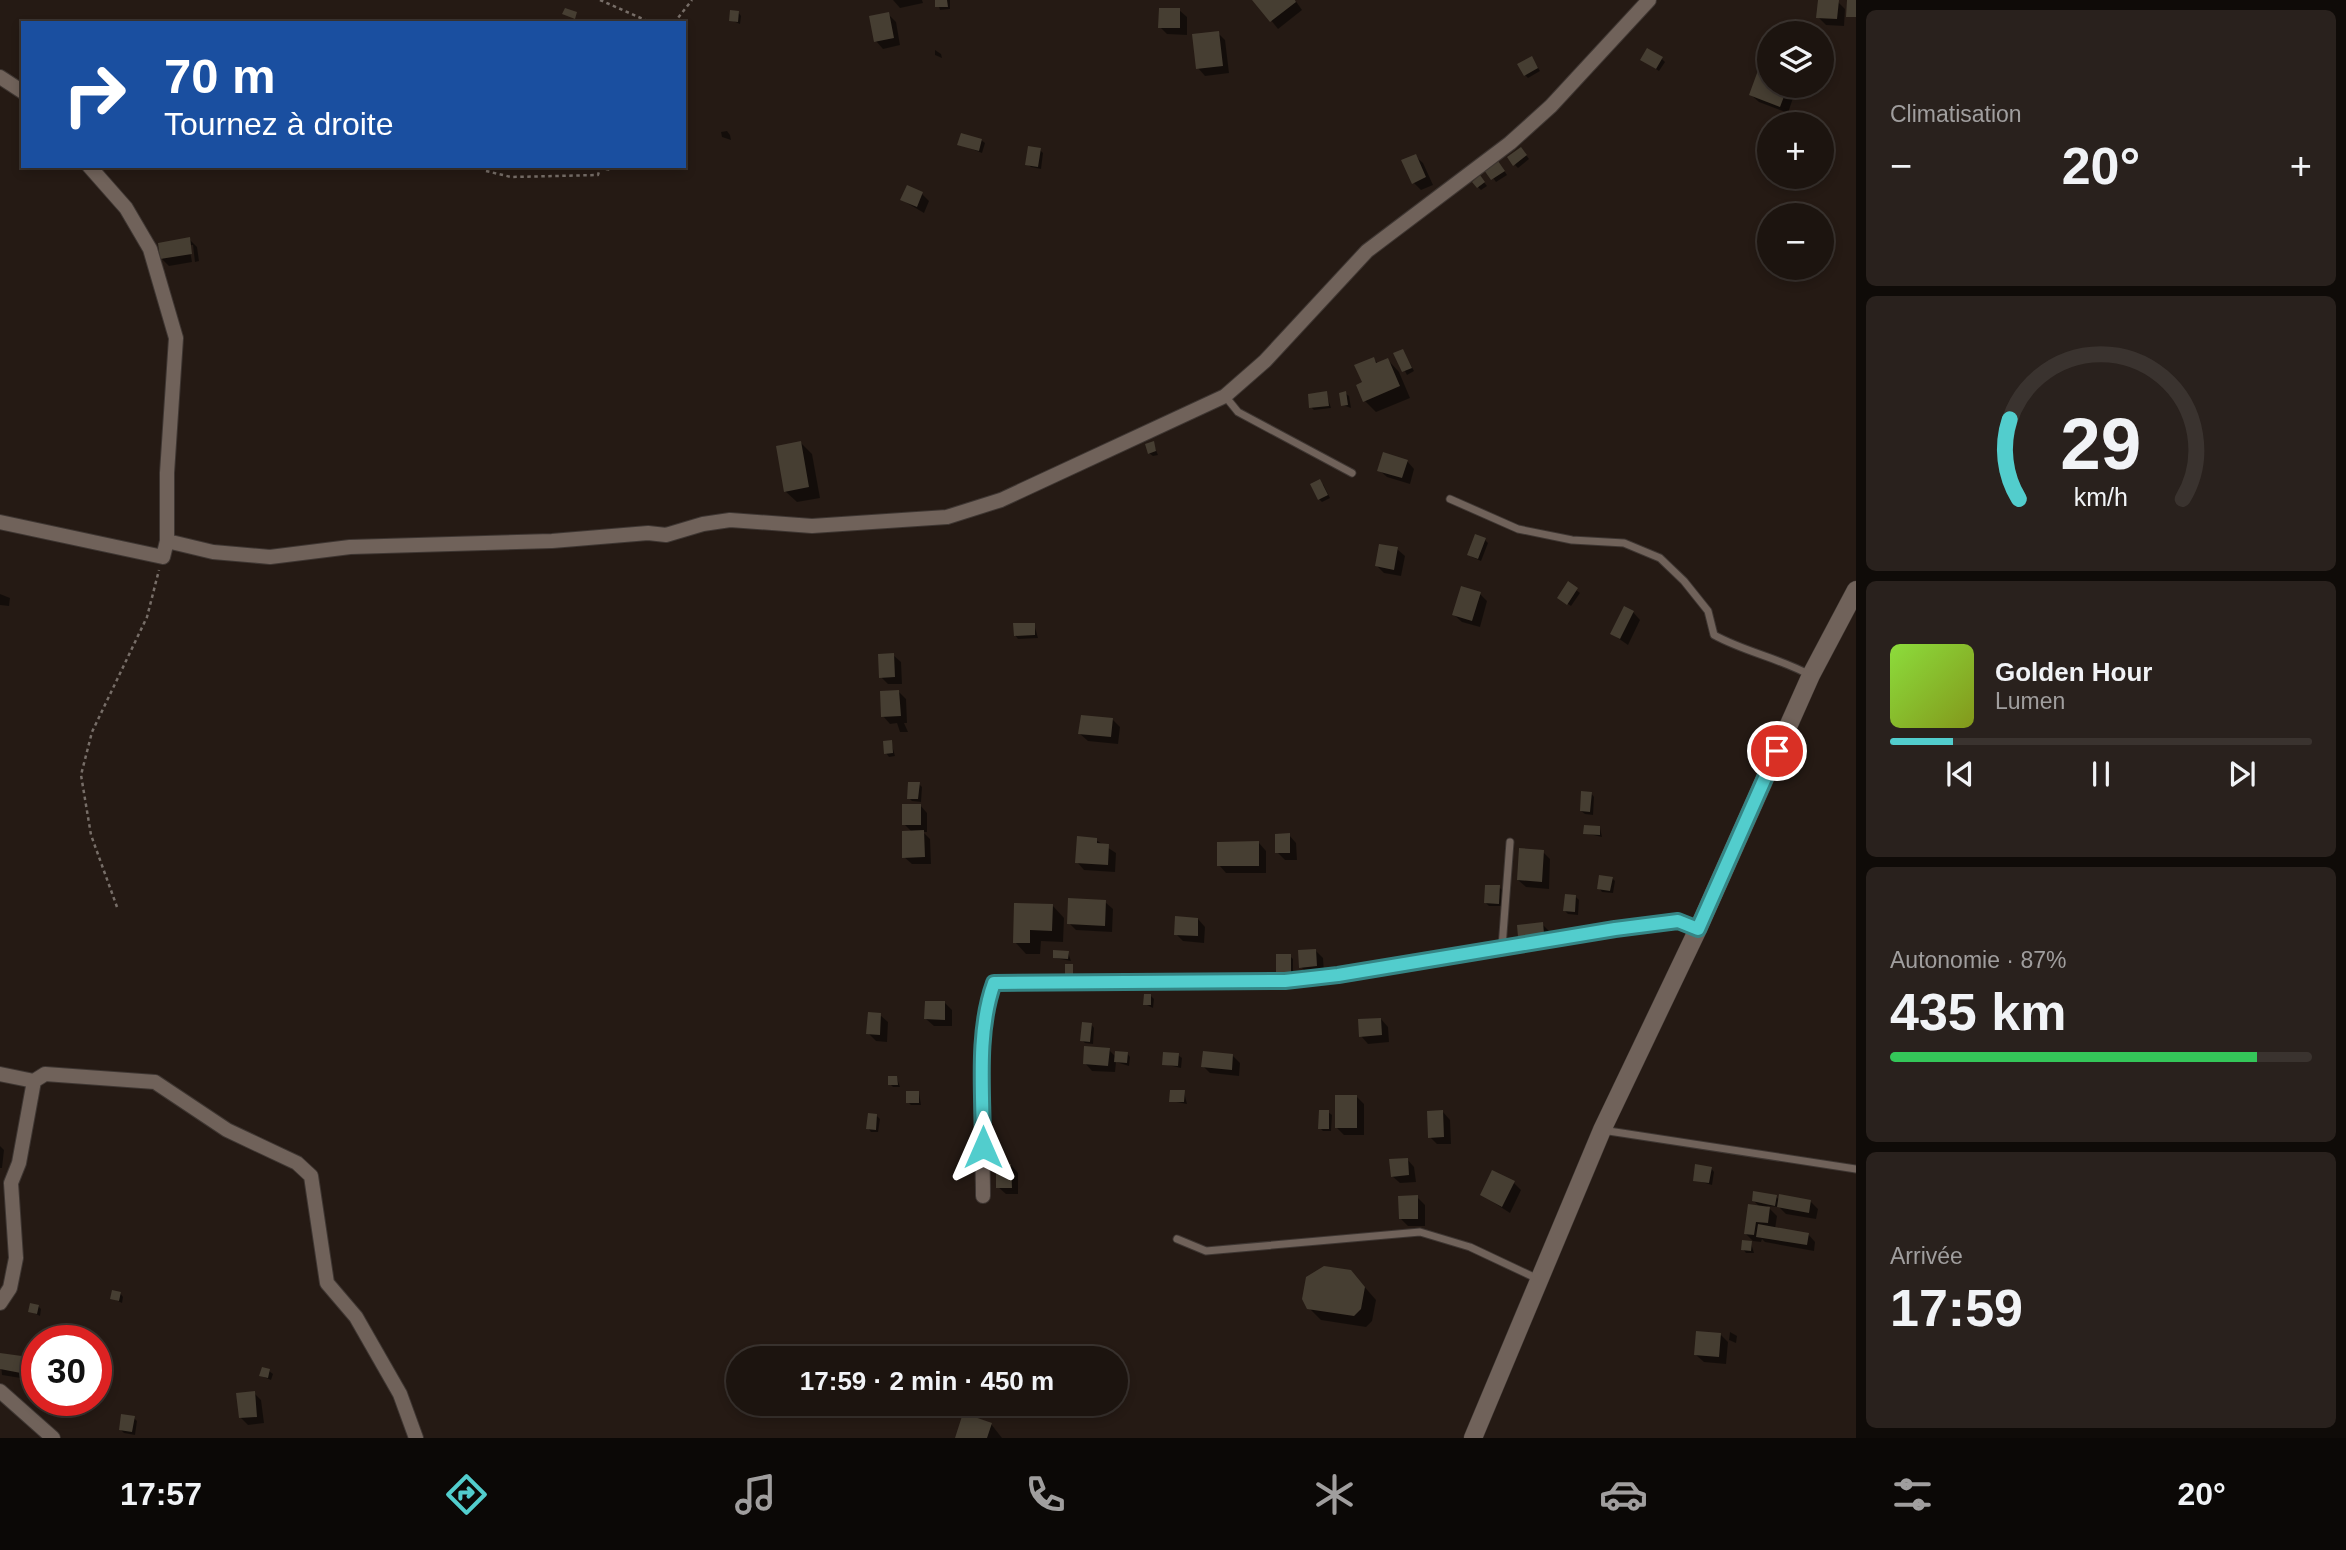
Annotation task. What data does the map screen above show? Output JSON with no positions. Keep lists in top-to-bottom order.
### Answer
{
  "page": {
    "tile": [
      "Climatisation",
      ["Autonomie · 87%", "435 km"],
      ["Arrivée", "17:59"]
    ],
    "map_buttons": ["+", "−"],
    "turn": ["70 m", "Tournez à droite"],
    "heat": ["−", "20°", "+"],
    "song": ["Golden Hour", "Lumen"],
    "limit": "30",
    "trip": "17:59 · 2 min · 450 m",
    "tabs": ["17:57", "20°"],
    "gauge": ["29", "km/h"]
  }
}
